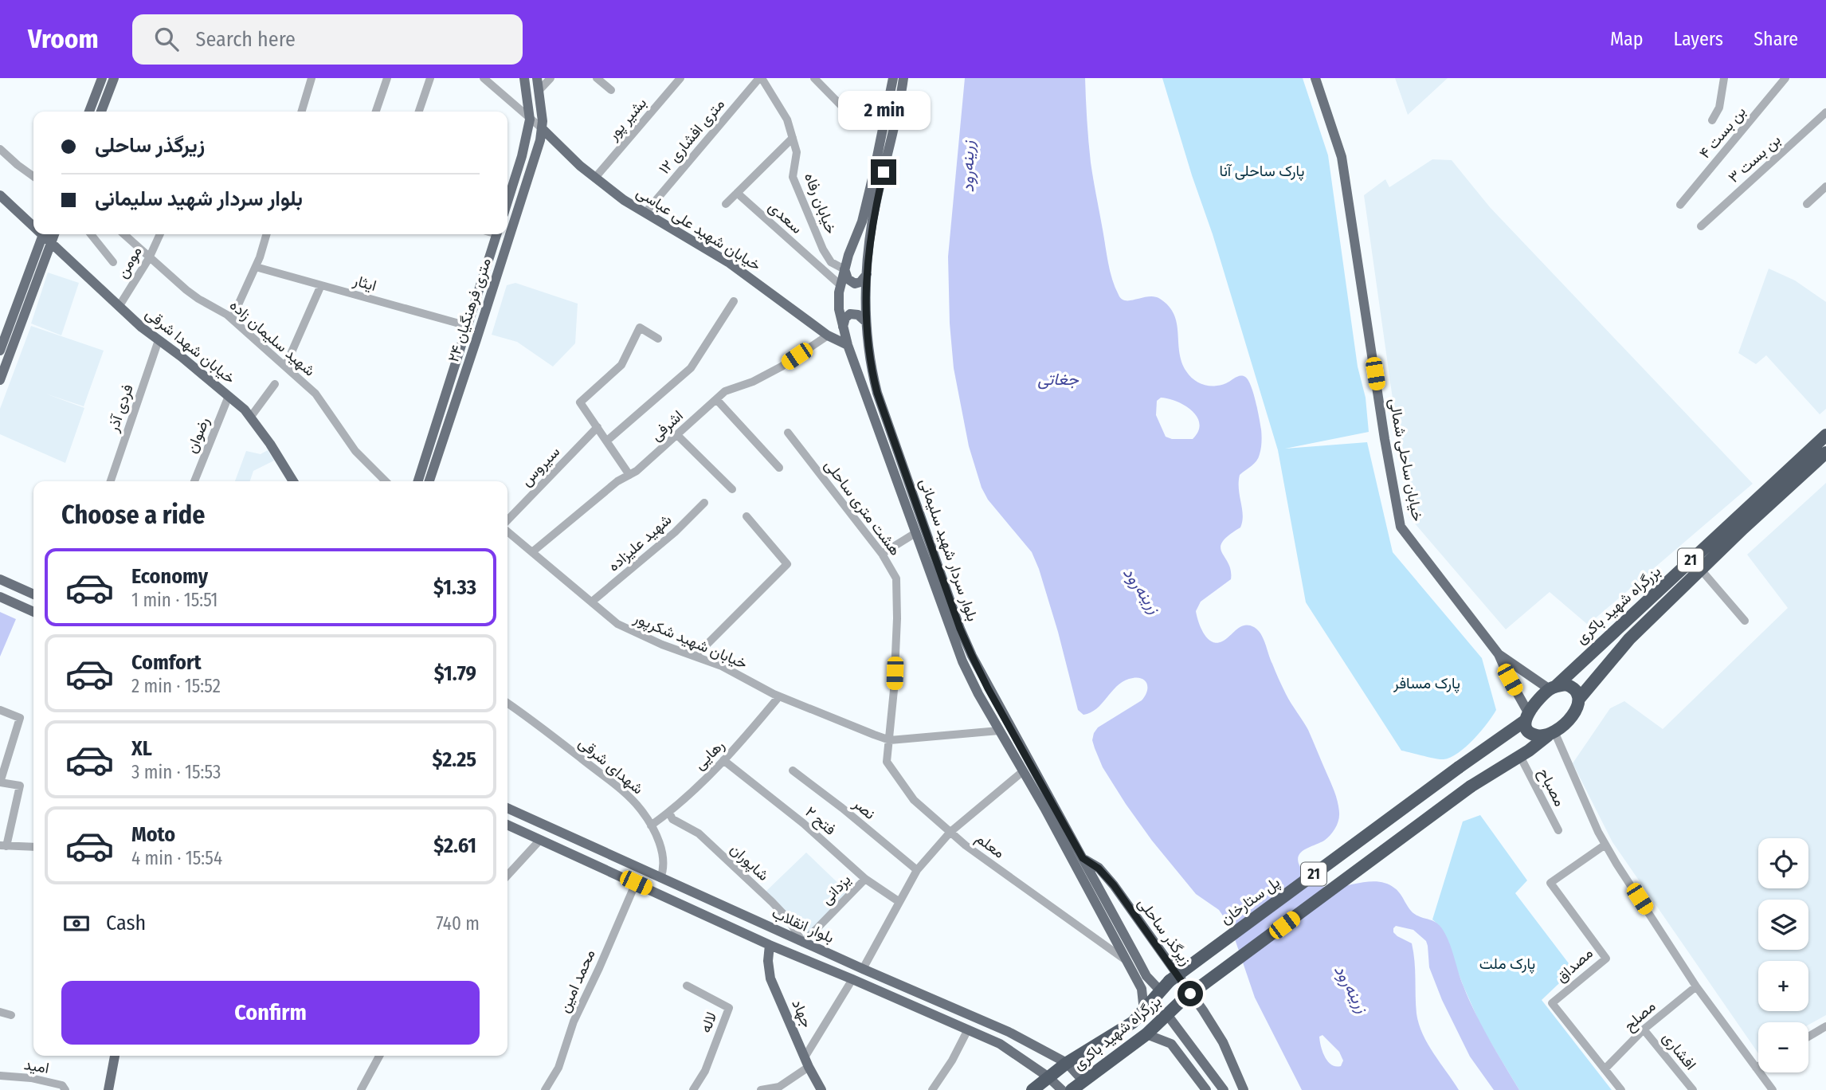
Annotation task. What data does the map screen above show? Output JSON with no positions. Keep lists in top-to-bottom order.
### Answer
{
  "streets": {
    "highway": ["21", "بزرگراه شهید باکری", "پل ستارخان"],
    "main road": [
      "خیابان شهید علی عباسی",
      "۲۴ متری فرهنگیان",
      "خیابان شهدا شرقی",
      "خیابان ساحلی شمالی",
      "بلوار سردار شهید سلیمانی",
      "بلوار انقلاب",
      "زیرگذر ساحلی",
      "جهاد"
    ],
    "street": [
      "بشیر پور",
      "بن بست ۴",
      "۱۲ متری افشاری",
      "بن بست ۳",
      "خیابان رفاه",
      "سعدی",
      "مومن",
      "ایثار",
      "شهید سلیمان زاده",
      "فردی آذر",
      "اشرفی",
      "رضوان",
      "سیروس",
      "هشت متری ساحلی",
      "شهید علیزاده",
      "خیابان شهید شکرپور",
      "رهایی",
      "شهدای شرقی",
      "مصباح",
      "نصر",
      "فتح ۲",
      "معلم",
      "شاپوران",
      "یزدانی",
      "مصداق",
      "محمد امین",
      "مصلح",
      "لاله",
      "افشاری",
      "امید"
    ]
  },
  "crossings": [
    ["بشیر پور", "خیابان شهید علی عباسی"],
    ["۱۲ متری افشاری", "خیابان رفاه"],
    ["۱۲ متری افشاری", "خیابان شهید علی عباسی"],
    ["خیابان رفاه", "بلوار سردار شهید سلیمانی"],
    ["سعدی", "بلوار سردار شهید سلیمانی"],
    ["خیابان شهید علی عباسی", "۲۴ متری فرهنگیان"],
    ["خیابان شهید علی عباسی", "اشرفی"],
    ["خیابان شهید علی عباسی", "بلوار سردار شهید سلیمانی"],
    ["مومن", "شهید سلیمان زاده"],
    ["مومن", "خیابان شهدا شرقی"],
    ["ایثار", "۲۴ متری فرهنگیان"],
    ["خیابان شهدا شرقی", "فردی آذر"],
    ["خیابان شهدا شرقی", "رضوان"],
    ["اشرفی", "خیابان شهید شکرپور"],
    ["هشت متری ساحلی", "خیابان شهید شکرپور"],
    ["هشت متری ساحلی", "معلم"],
    ["شهید علیزاده", "خیابان شهید شکرپور"],
    ["بلوار سردار شهید سلیمانی", "بزرگراه شهید باکری"],
    ["بلوار سردار شهید سلیمانی", "معلم"],
    ["بلوار سردار شهید سلیمانی", "پل ستارخان"],
    ["بلوار سردار شهید سلیمانی", "زیرگذر ساحلی"],
    ["21", "بزرگراه شهید باکری"],
    ["21", "مصباح"],
    ["21", "بلوار انقلاب"],
    ["بزرگراه شهید باکری", "مصباح"],
    ["بزرگراه شهید باکری", "پل ستارخان"],
    ["بزرگراه شهید باکری", "بلوار انقلاب"],
    ["خیابان شهید شکرپور", "رهایی"],
    ["خیابان شهید شکرپور", "معلم"],
    ["رهایی", "شهدای شرقی"],
    ["رهایی", "فتح ۲"],
    ["رهایی", "شاپوران"],
    ["شهدای شرقی", "بلوار انقلاب"],
    ["فتح ۲", "یزدانی"],
    ["شاپوران", "یزدانی"],
    ["شاپوران", "بلوار انقلاب"],
    ["یزدانی", "بلوار انقلاب"],
    ["بلوار انقلاب", "محمد امین"],
    ["بلوار انقلاب", "جهاد"],
    ["مصداق", "مصلح"],
    ["مصلح", "افشاری"]
  ],
  "water": ["زرینه‌رود", "جغاتی"],
  "parks": ["پارک ساحلی آنا", "پارک مسافر", "پارک ملت"],
  "page": {
    "header": "Vroom",
    "search": "Search here",
    "nav": ["Map", "Layers", "Share"],
    "bubble": "2 min",
    "banner": ["زیرگذر ساحلی", "بلوار سردار شهید سلیمانی"],
    "heading": "Choose a ride",
    "list": [
      {
        "name": "Economy",
        "note": "1 min · 15:51",
        "value": "$1.33"
      },
      {
        "name": "Comfort",
        "note": "2 min · 15:52",
        "value": "$1.79"
      },
      {
        "name": "XL",
        "note": "3 min · 15:53",
        "value": "$2.25"
      },
      {
        "name": "Moto",
        "note": "4 min · 15:54",
        "value": "$2.61"
      }
    ],
    "map_buttons": ["+", "−"],
    "pay": ["Cash", "740 m"],
    "buttons": "Confirm"
  }
}
